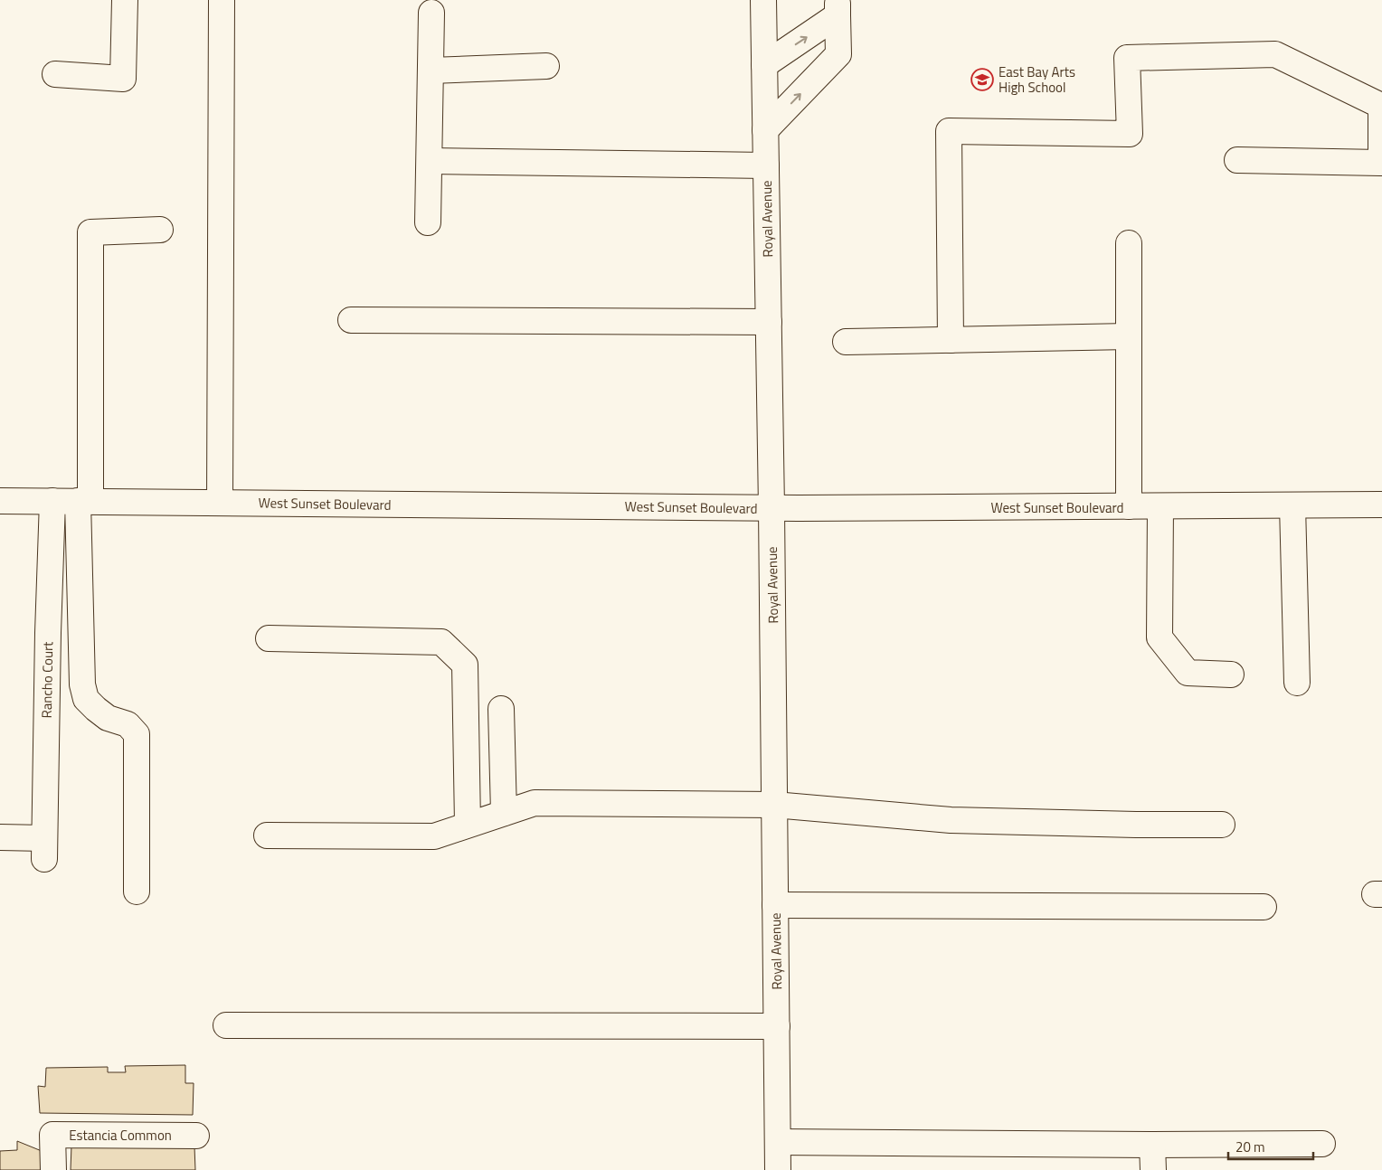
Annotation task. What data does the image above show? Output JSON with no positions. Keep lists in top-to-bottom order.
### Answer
{
  "streets": {
    "street": [
      "Royal Avenue",
      "West Sunset Boulevard",
      "Rancho Court",
      "Estancia Common"
    ]
  },
  "crossings": [
    ["Royal Avenue", "West Sunset Boulevard"],
    ["West Sunset Boulevard", "Rancho Court"]
  ],
  "places": {
    "school or university": ["East Bay Arts High School"]
  },
  "scale_bar": "20 m"
}
